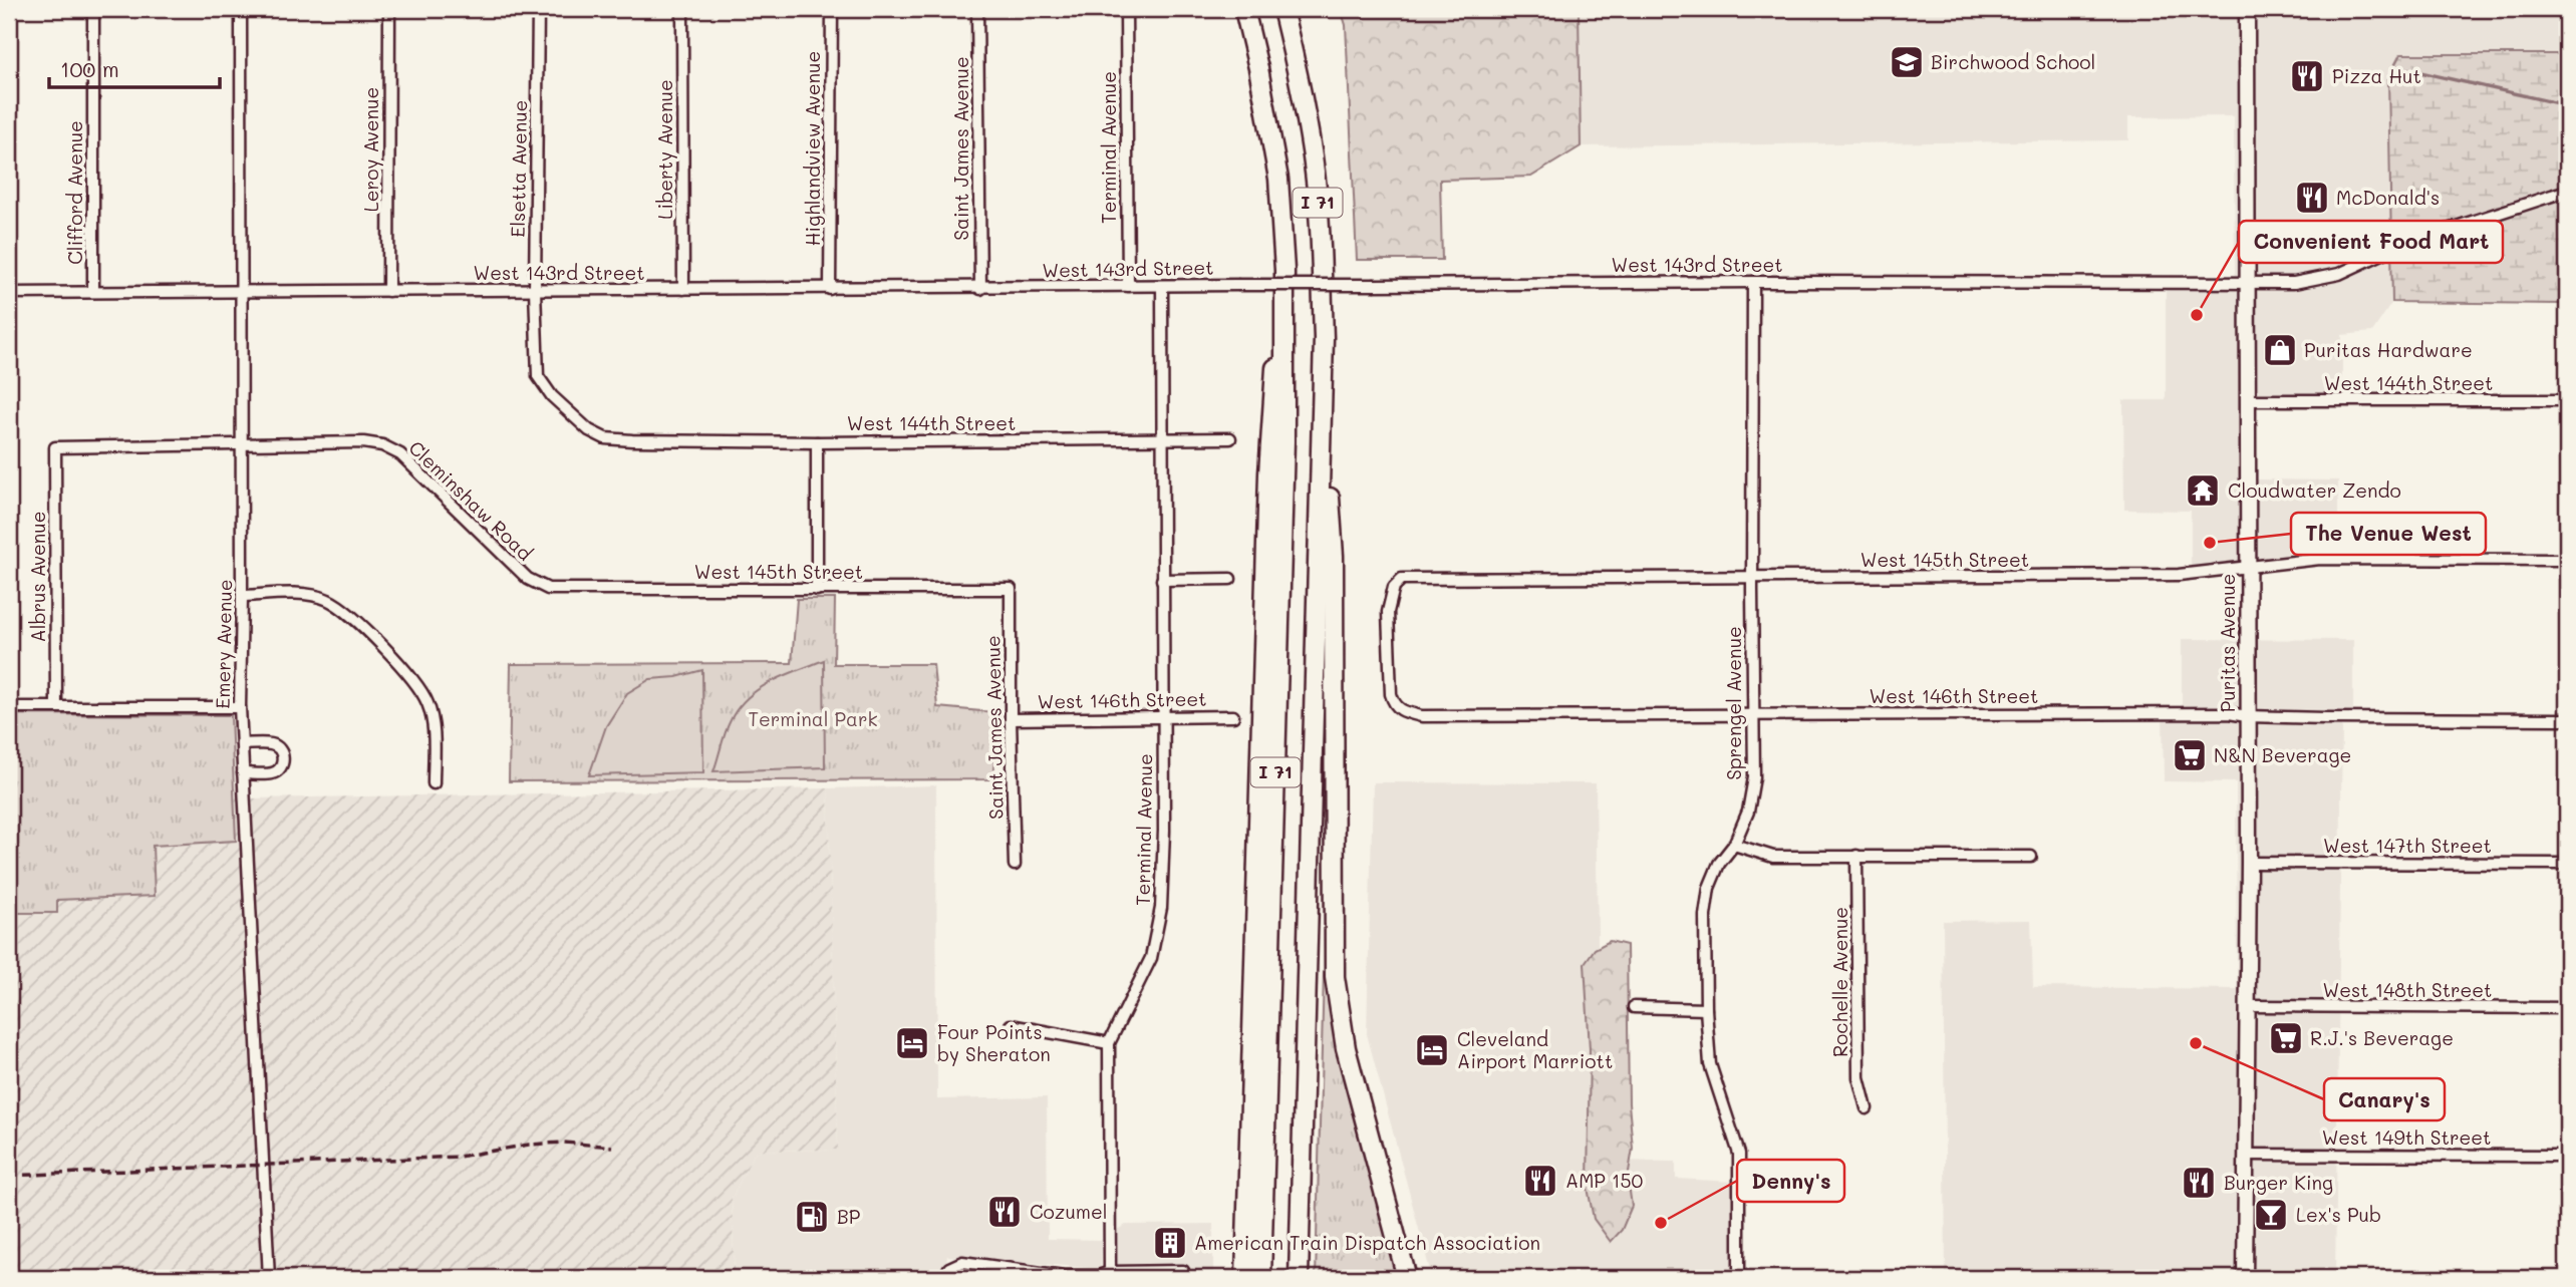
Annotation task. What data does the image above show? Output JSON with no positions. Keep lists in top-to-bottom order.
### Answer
{
  "streets": {
    "highway": ["I 71"],
    "street": [
      "Terminal Avenue",
      "Highlandview Avenue",
      "Saint James Avenue",
      "Leroy Avenue",
      "Liberty Avenue",
      "Elsetta Avenue",
      "Clifford Avenue",
      "West 143rd Street",
      "West 144th Street",
      "Cleminshaw Road",
      "West 145th Street",
      "Albrus Avenue",
      "Puritas Avenue",
      "Emery Avenue",
      "West 146th Street",
      "Sprengel Avenue",
      "West 147th Street",
      "Rochelle Avenue",
      "West 148th Street",
      "West 149th Street"
    ]
  },
  "crossings": [
    ["Terminal Avenue", "West 143rd Street"],
    ["Terminal Avenue", "West 144th Street"],
    ["Terminal Avenue", "West 146th Street"],
    ["Highlandview Avenue", "West 143rd Street"],
    ["Saint James Avenue", "West 143rd Street"],
    ["Saint James Avenue", "West 145th Street"],
    ["Saint James Avenue", "West 146th Street"],
    ["Leroy Avenue", "West 143rd Street"],
    ["Liberty Avenue", "West 143rd Street"],
    ["Elsetta Avenue", "West 143rd Street"],
    ["Elsetta Avenue", "West 144th Street"],
    ["Clifford Avenue", "West 143rd Street"],
    ["West 143rd Street", "Puritas Avenue"],
    ["West 143rd Street", "Emery Avenue"],
    ["West 143rd Street", "Sprengel Avenue"],
    ["West 144th Street", "Puritas Avenue"],
    ["Cleminshaw Road", "West 145th Street"],
    ["Cleminshaw Road", "Albrus Avenue"],
    ["Cleminshaw Road", "Emery Avenue"],
    ["West 145th Street", "Puritas Avenue"],
    ["West 145th Street", "West 146th Street"],
    ["West 145th Street", "Sprengel Avenue"],
    ["Albrus Avenue", "Emery Avenue"],
    ["Puritas Avenue", "West 146th Street"],
    ["Puritas Avenue", "West 147th Street"],
    ["Puritas Avenue", "West 148th Street"],
    ["Puritas Avenue", "West 149th Street"],
    ["West 146th Street", "Sprengel Avenue"]
  ],
  "parks": ["Terminal Park"],
  "places": {
    "school or university": ["Birchwood School"],
    "restaurant": [
      "Pizza Hut",
      "McDonald's",
      "AMP 150",
      "Burger King",
      "Cozumel"
    ],
    "other": [
      "Convenient Food Mart",
      "The Venue West",
      "Canary's",
      "Denny's"
    ],
    "shop": ["Puritas Hardware"],
    "temple": ["Cloudwater Zendo"],
    "supermarket": ["N&N Beverage", "R.J.'s Beverage"],
    "hotel": ["Four Points by Sheraton", "Cleveland Airport Marriott"],
    "bar": ["Lex's Pub"],
    "fuel station": ["BP"],
    "building": ["American Train Dispatch Association"]
  },
  "scale_bar": "100 m"
}
